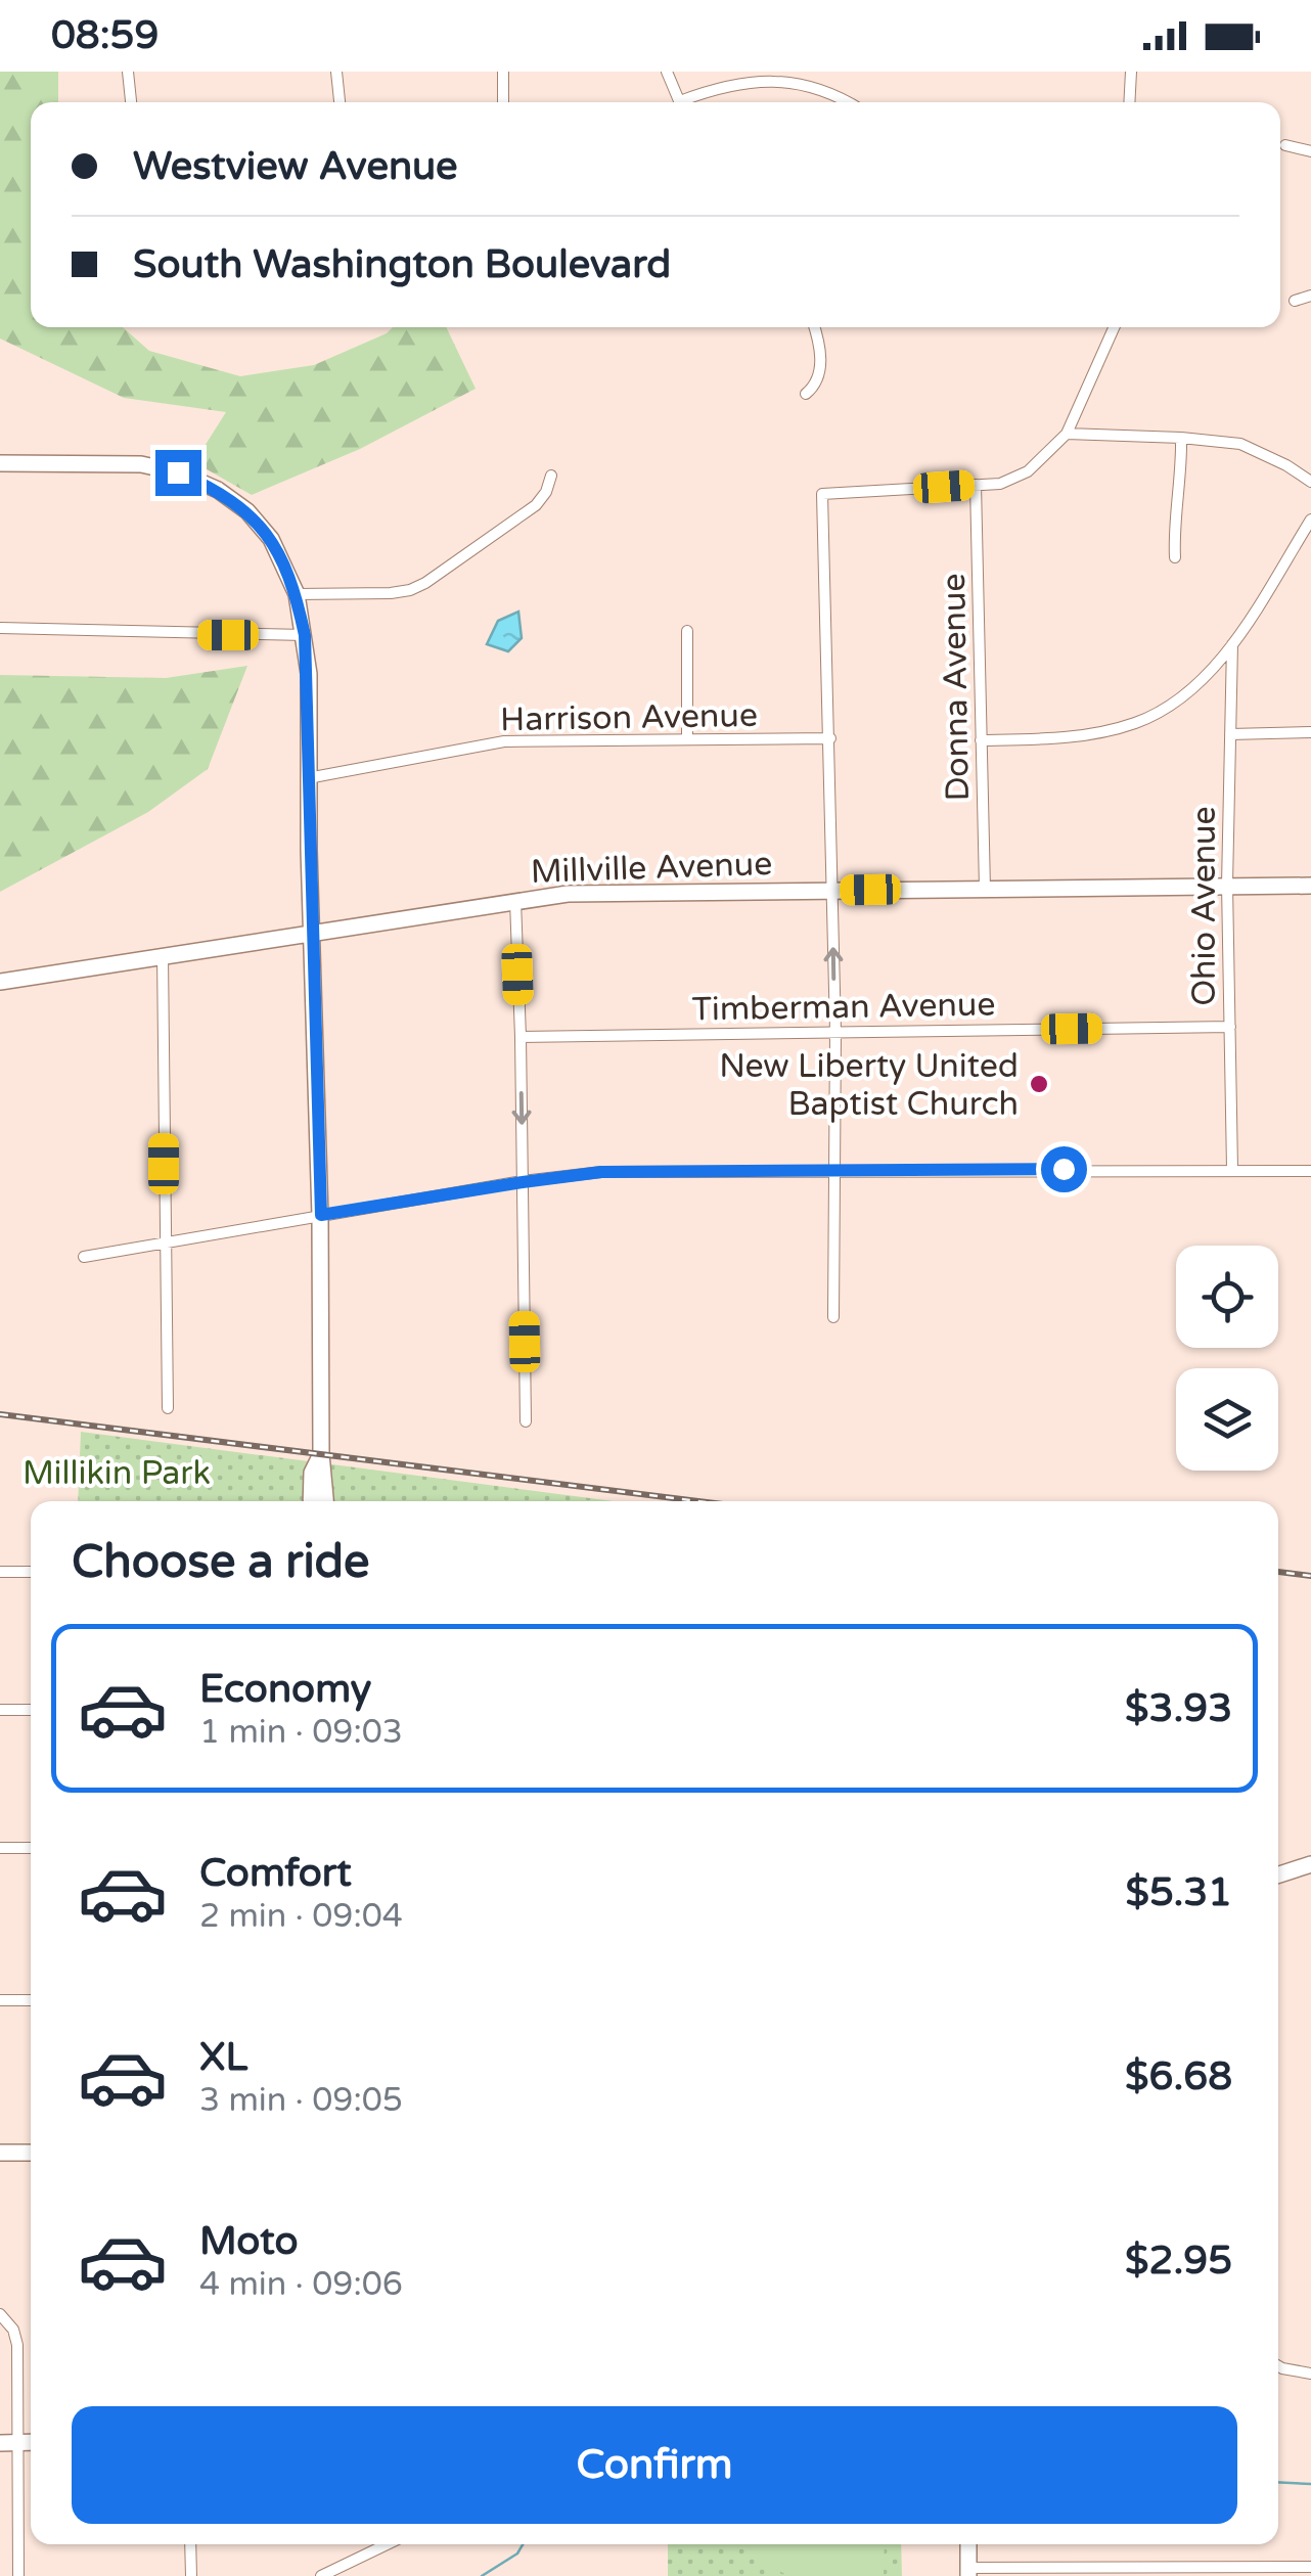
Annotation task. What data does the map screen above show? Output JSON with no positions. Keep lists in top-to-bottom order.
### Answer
{
  "streets": {
    "street": [
      "Donna Avenue",
      "Harrison Avenue",
      "Millville Avenue",
      "Ohio Avenue",
      "Timberman Avenue"
    ]
  },
  "crossings": [
    ["Donna Avenue", "Millville Avenue"],
    ["Millville Avenue", "Ohio Avenue"],
    ["Ohio Avenue", "Timberman Avenue"]
  ],
  "parks": ["Millikin Park"],
  "places": ["New Liberty United Baptist Church"],
  "page": {
    "status": "08:59",
    "banner": ["Westview Avenue", "South Washington Boulevard"],
    "heading": "Choose a ride",
    "list": [
      {
        "name": "Economy",
        "note": "1 min · 09:03",
        "value": "$3.93"
      },
      {
        "name": "Comfort",
        "note": "2 min · 09:04",
        "value": "$5.31"
      },
      {
        "name": "XL",
        "note": "3 min · 09:05",
        "value": "$6.68"
      },
      {
        "name": "Moto",
        "note": "4 min · 09:06",
        "value": "$2.95"
      }
    ],
    "buttons": "Confirm"
  }
}
